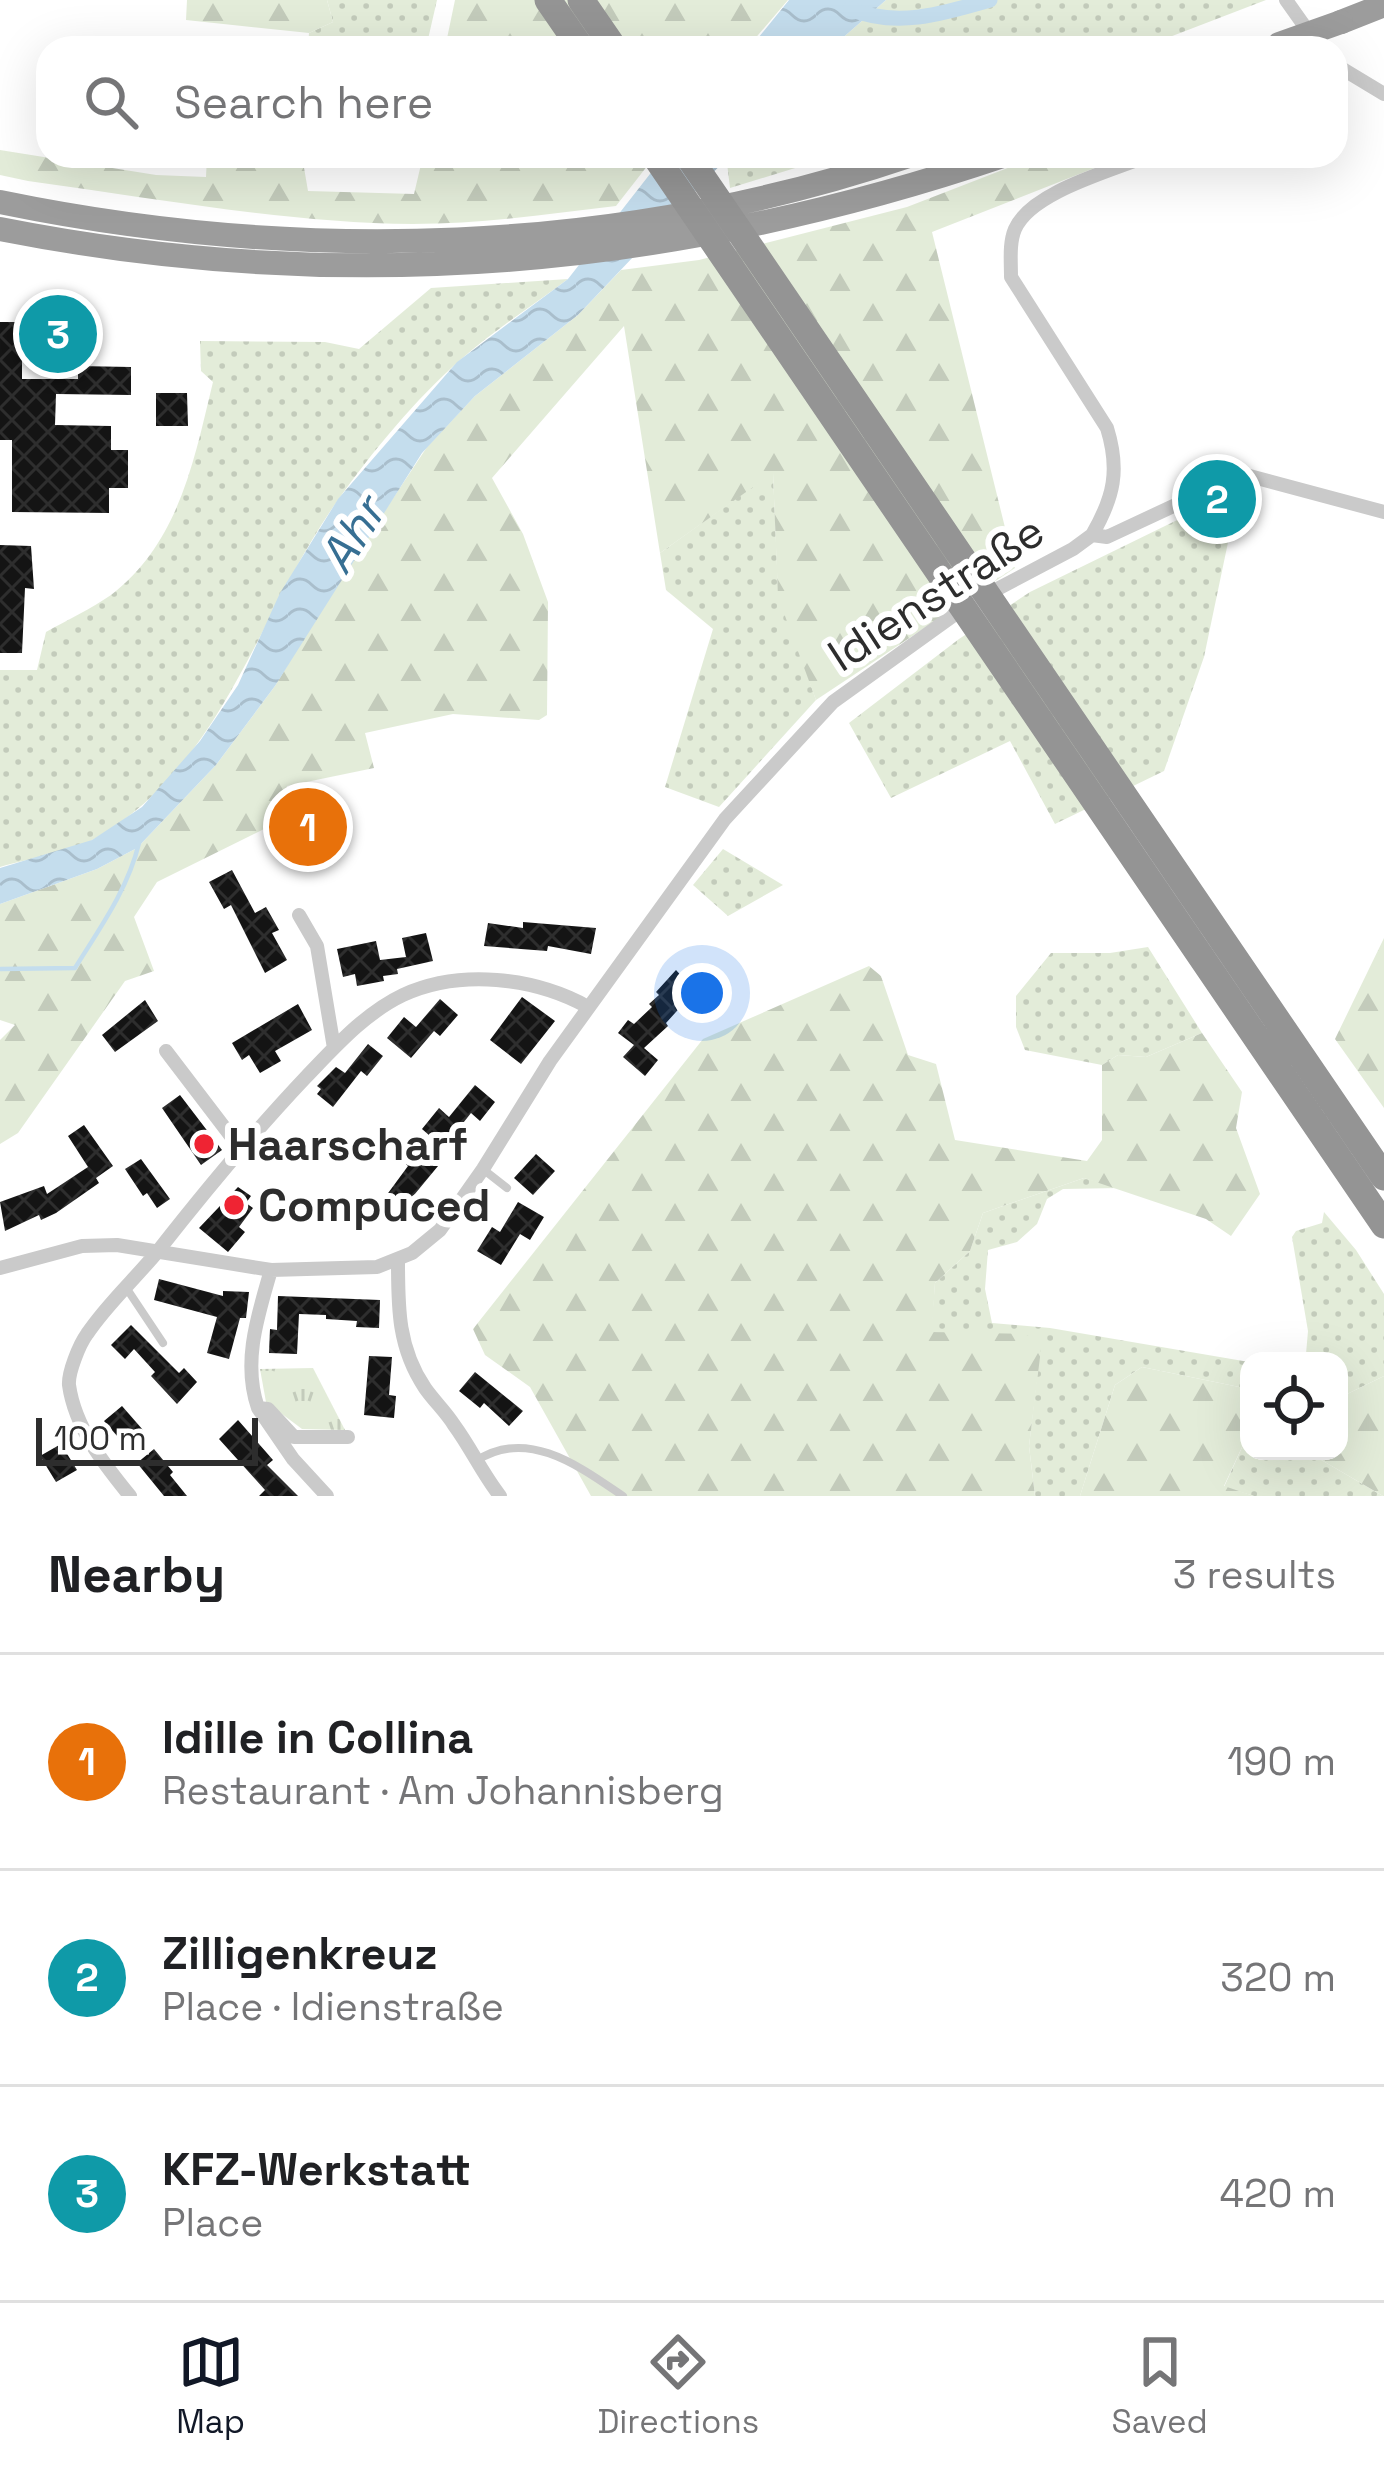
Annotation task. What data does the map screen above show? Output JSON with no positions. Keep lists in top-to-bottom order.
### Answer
{
  "streets": {
    "street": ["Idienstraße"]
  },
  "water": ["Ahr"],
  "places": ["Haarscharf", "Compuced"],
  "scale_bar": "100 m",
  "page": {
    "search": "Search here",
    "pins": ["3", "2", "1"],
    "scale": "100 m",
    "heading": ["Nearby", "3 results"],
    "list": [
      {
        "mark": "1",
        "name": "Idille in Collina",
        "note": "Restaurant · Am Johannisberg",
        "value": "190 m"
      },
      {
        "mark": "2",
        "name": "Zilligenkreuz",
        "note": "Place · Idienstraße",
        "value": "320 m"
      },
      {
        "mark": "3",
        "name": "KFZ-Werkstatt",
        "note": "Place",
        "value": "420 m"
      }
    ],
    "nav": ["Map", "Directions", "Saved"]
  }
}
